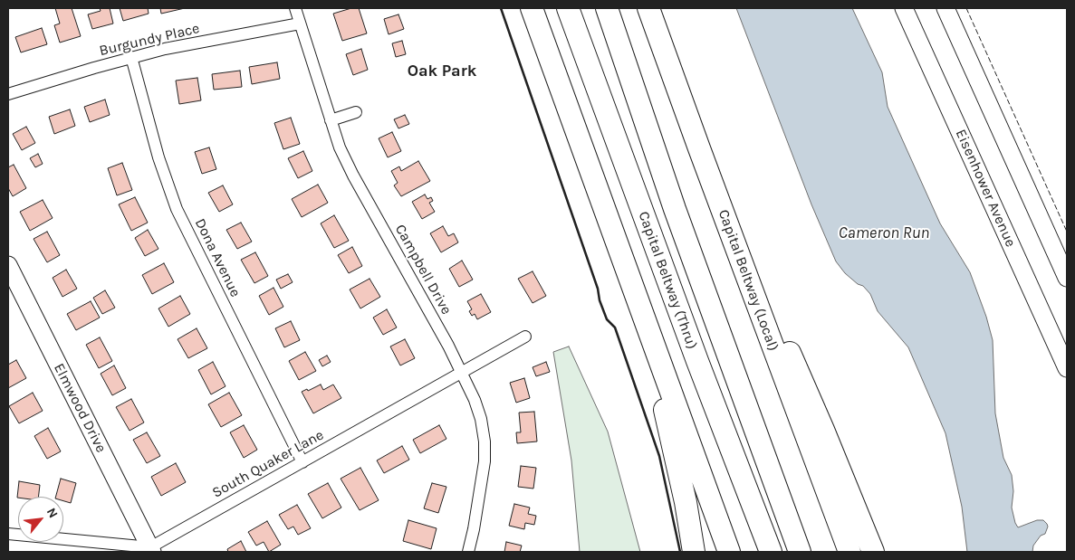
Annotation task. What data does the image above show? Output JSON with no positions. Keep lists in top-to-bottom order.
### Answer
{
  "streets": {
    "highway": ["Capital Beltway (Thru)", "Capital Beltway (Local)"],
    "main road": ["Eisenhower Avenue", "Elmwood Drive"],
    "street": [
      "Burgundy Place",
      "Dona Avenue",
      "Campbell Drive",
      "South Quaker Lane"
    ]
  },
  "crossings": [
    ["Burgundy Place", "Dona Avenue"],
    ["Burgundy Place", "Campbell Drive"],
    ["Dona Avenue", "South Quaker Lane"],
    ["Campbell Drive", "South Quaker Lane"],
    ["Elmwood Drive", "South Quaker Lane"]
  ],
  "districts": ["Oak Park"],
  "water": ["Cameron Run"],
  "north": "top right"
}
